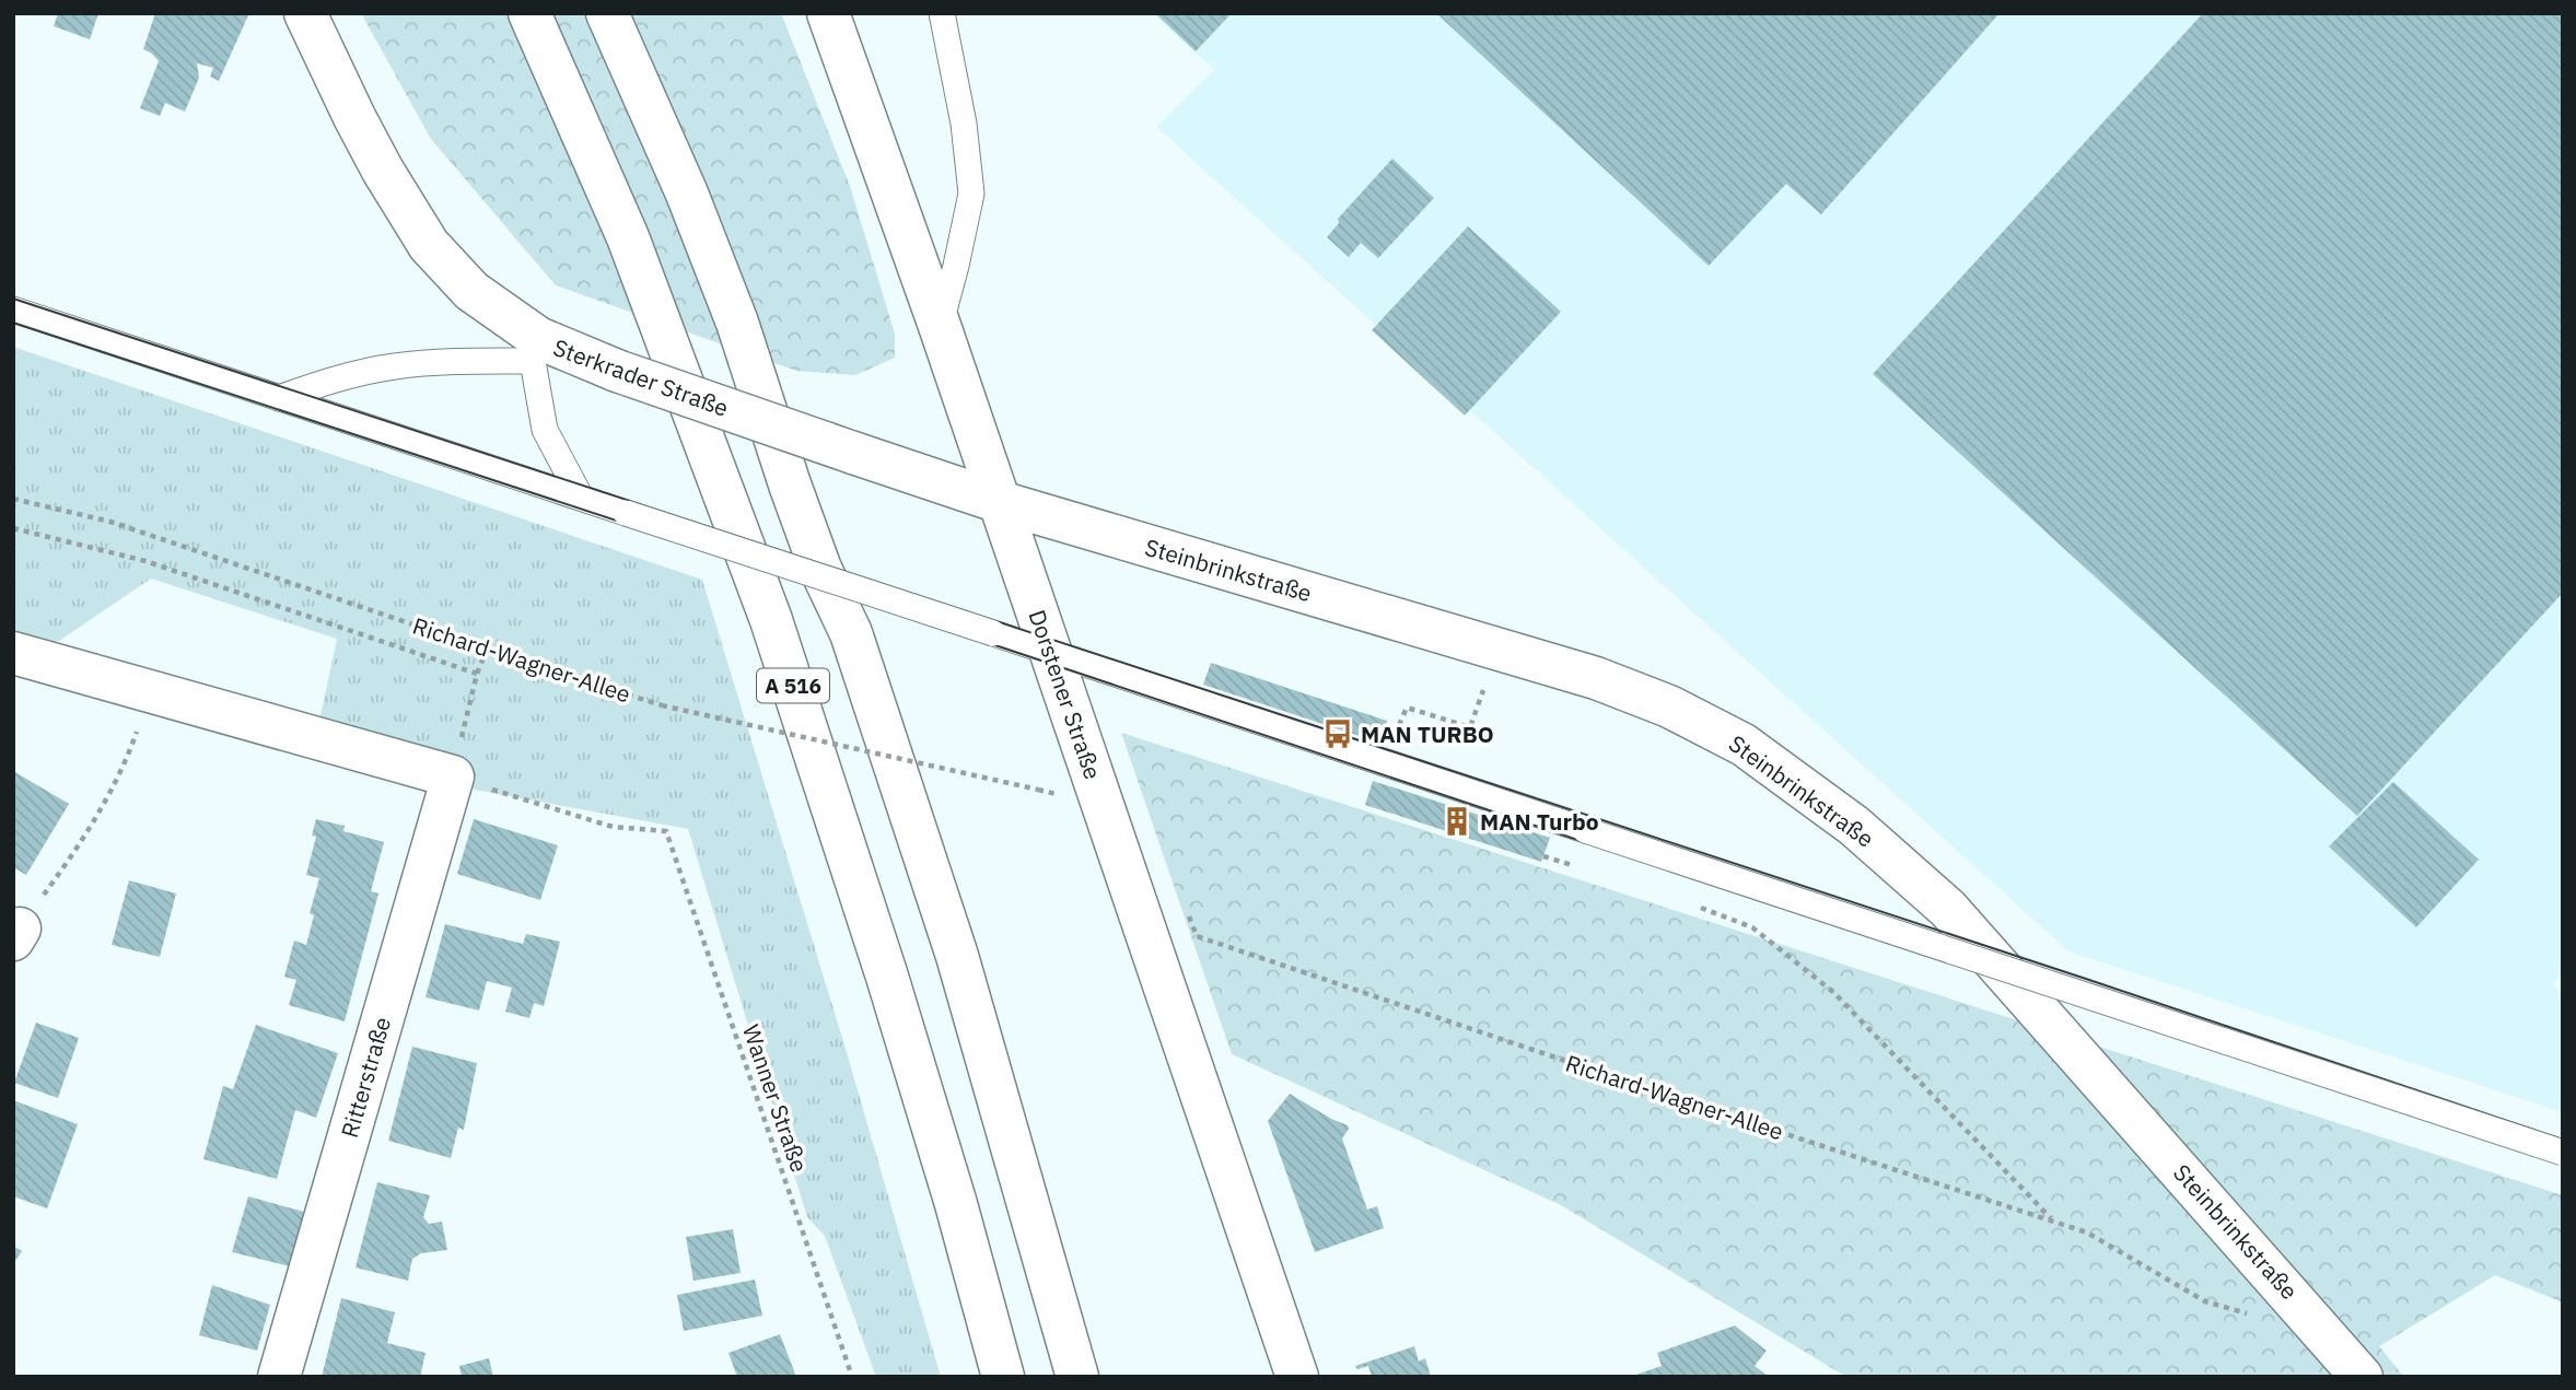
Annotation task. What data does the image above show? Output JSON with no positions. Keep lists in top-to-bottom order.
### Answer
{
  "streets": {
    "main road": [
      "Sterkrader Straße",
      "Steinbrinkstraße",
      "A 516",
      "Dorstener Straße",
      "Ritterstraße"
    ],
    "path": ["Richard-Wagner-Allee", "Wanner Straße"]
  },
  "crossings": [
    ["Sterkrader Straße", "Steinbrinkstraße"],
    ["Sterkrader Straße", "Dorstener Straße"],
    ["Steinbrinkstraße", "Dorstener Straße"],
    ["Ritterstraße", "Wanner Straße"]
  ],
  "places": {
    "bus stop": ["MAN TURBO"],
    "building": ["MAN Turbo"]
  }
}
